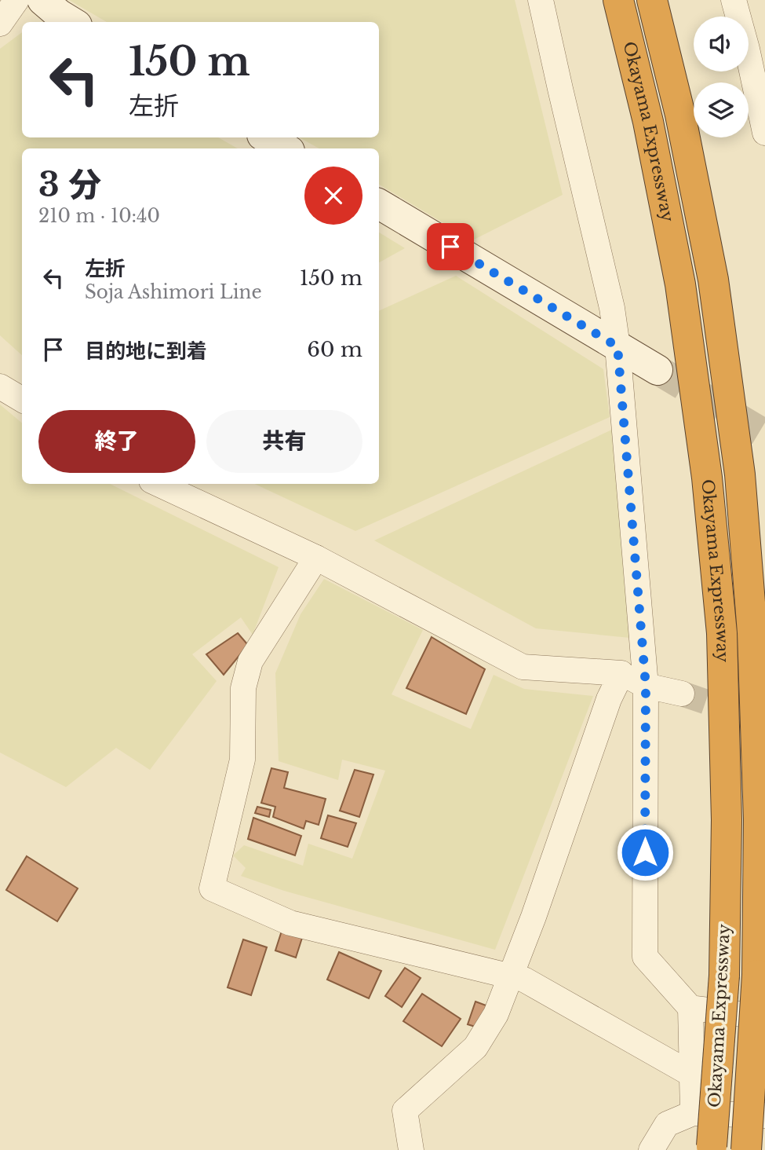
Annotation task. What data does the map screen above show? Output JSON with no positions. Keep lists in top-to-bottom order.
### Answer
{
  "streets": {
    "highway": ["Okayama Expressway"]
  },
  "page": {
    "turn": ["150 m", "左折"],
    "heading": ["3 分", "210 m · 10:40"],
    "list": [
      {
        "name": "左折",
        "note": "Soja Ashimori Line",
        "value": "150 m"
      },
      {
        "name": "目的地に到着",
        "value": "60 m"
      }
    ],
    "buttons": ["終了", "共有"]
  }
}
